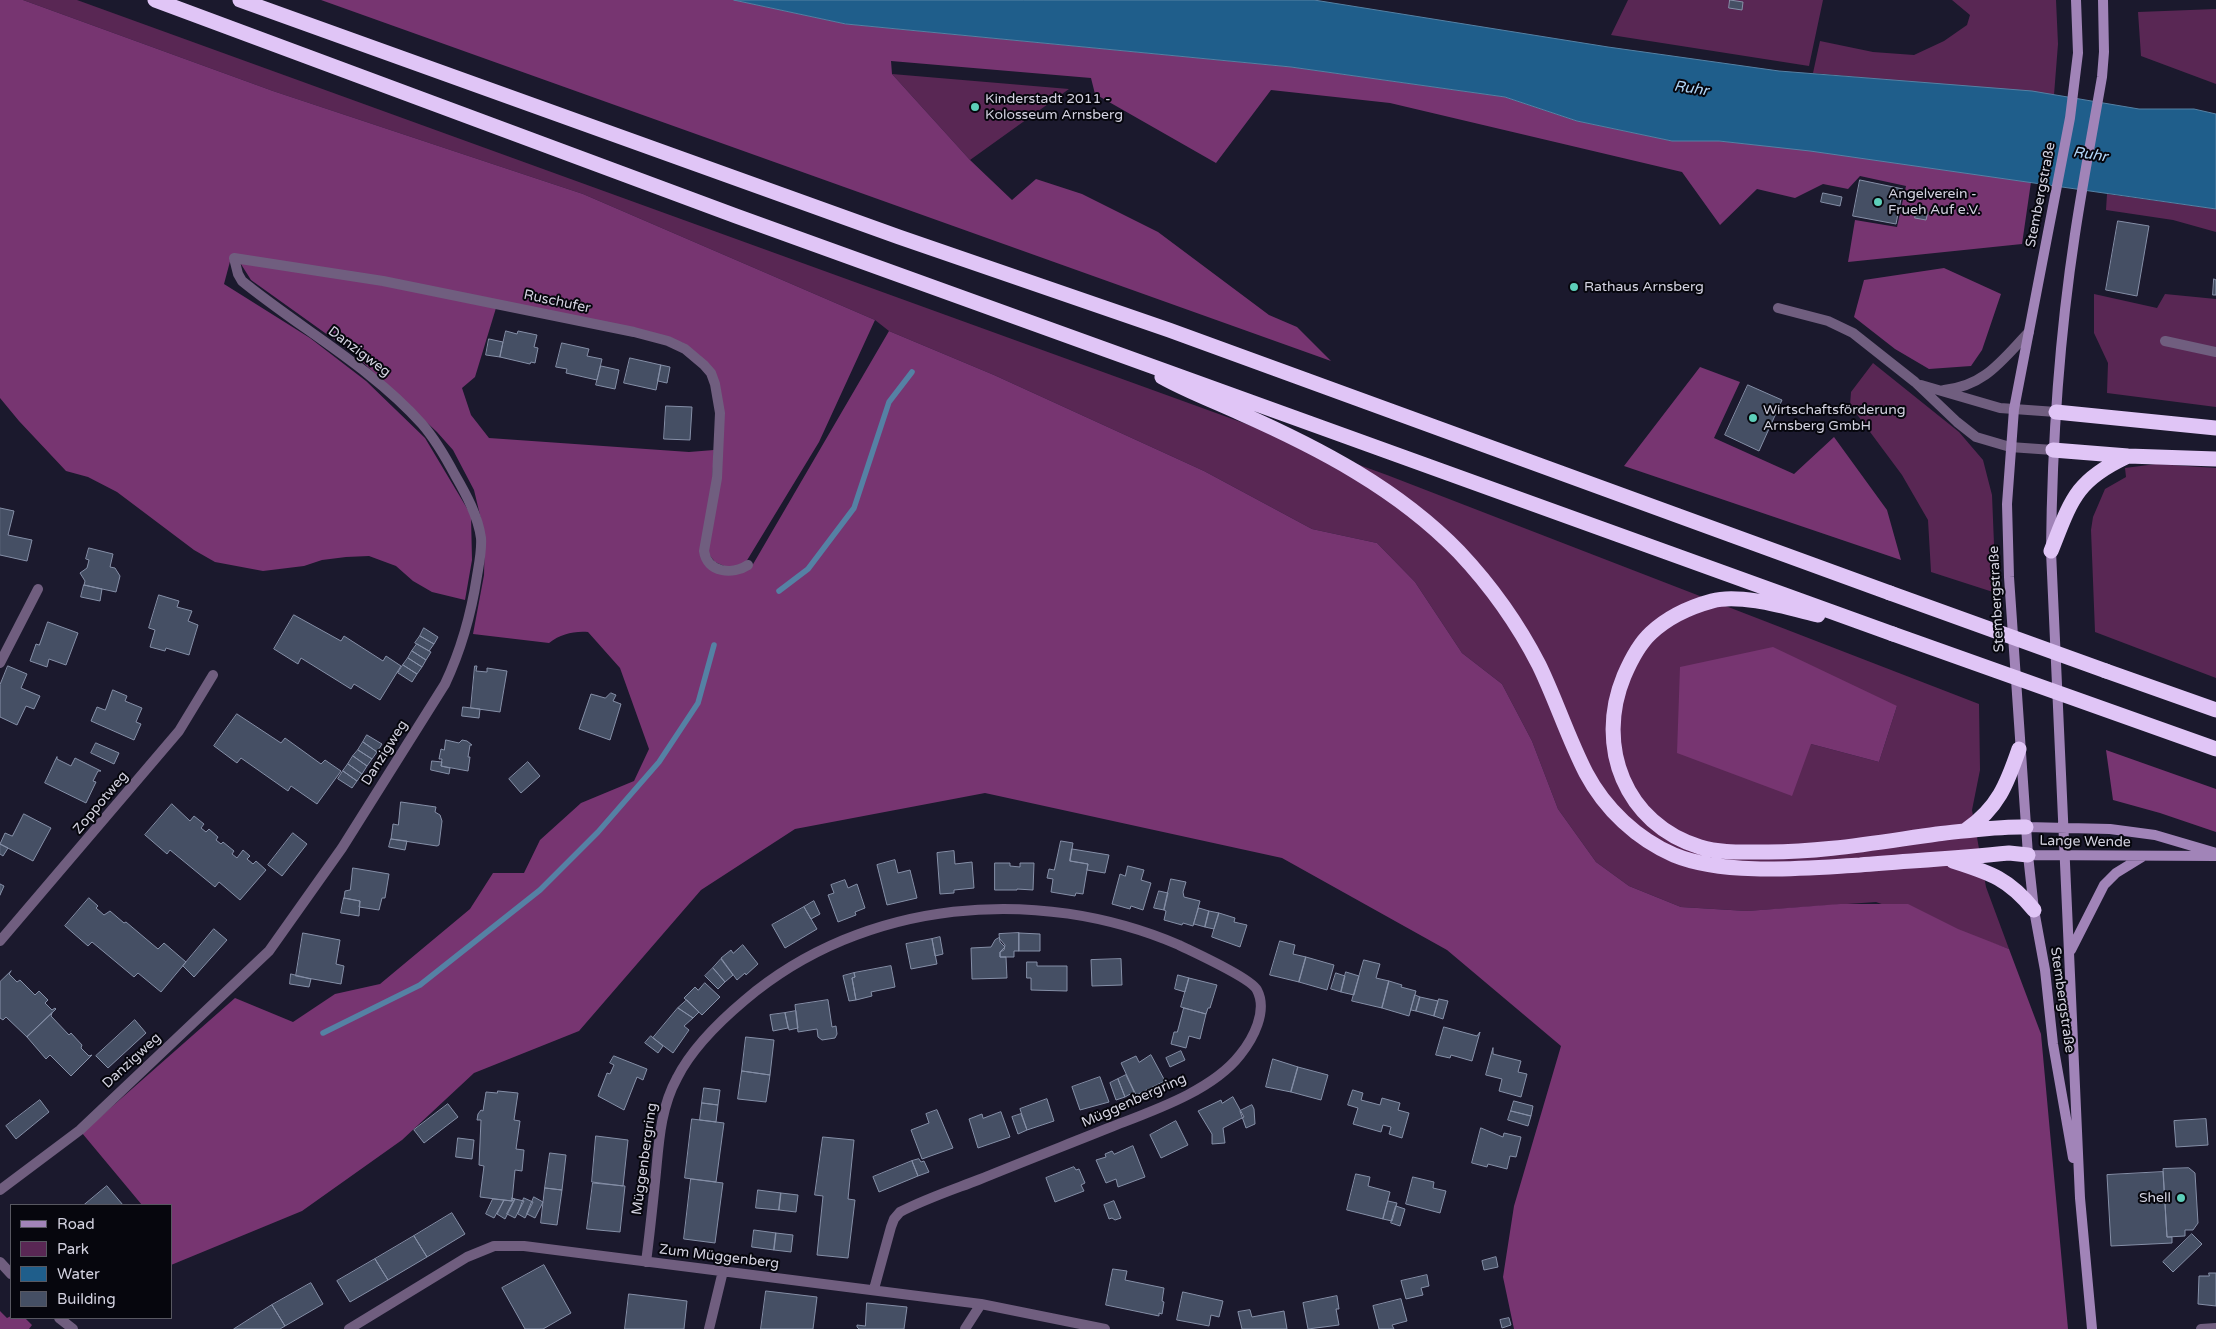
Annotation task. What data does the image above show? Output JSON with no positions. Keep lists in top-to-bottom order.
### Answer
{
  "streets": {
    "main road": ["Stembergstraße", "Lange Wende"],
    "street": [
      "Ruschufer",
      "Danzigweg",
      "Zoppotweg",
      "Müggenbergring",
      "Zum Müggenberg"
    ]
  },
  "crossings": [
    ["Stembergstraße", "Lange Wende"],
    ["Ruschufer", "Danzigweg"],
    ["Müggenbergring", "Zum Müggenberg"]
  ],
  "water": ["Ruhr"],
  "places": [
    "Kinderstadt 2011 - Kolosseum Arnsberg",
    "Angelverein - Frueh Auf e.V.",
    "Rathaus Arnsberg",
    "Wirtschaftsförderung Arnsberg GmbH",
    "Shell"
  ],
  "legend": [
    "Road",
    "Park",
    "Water",
    "Building"
  ]
}
